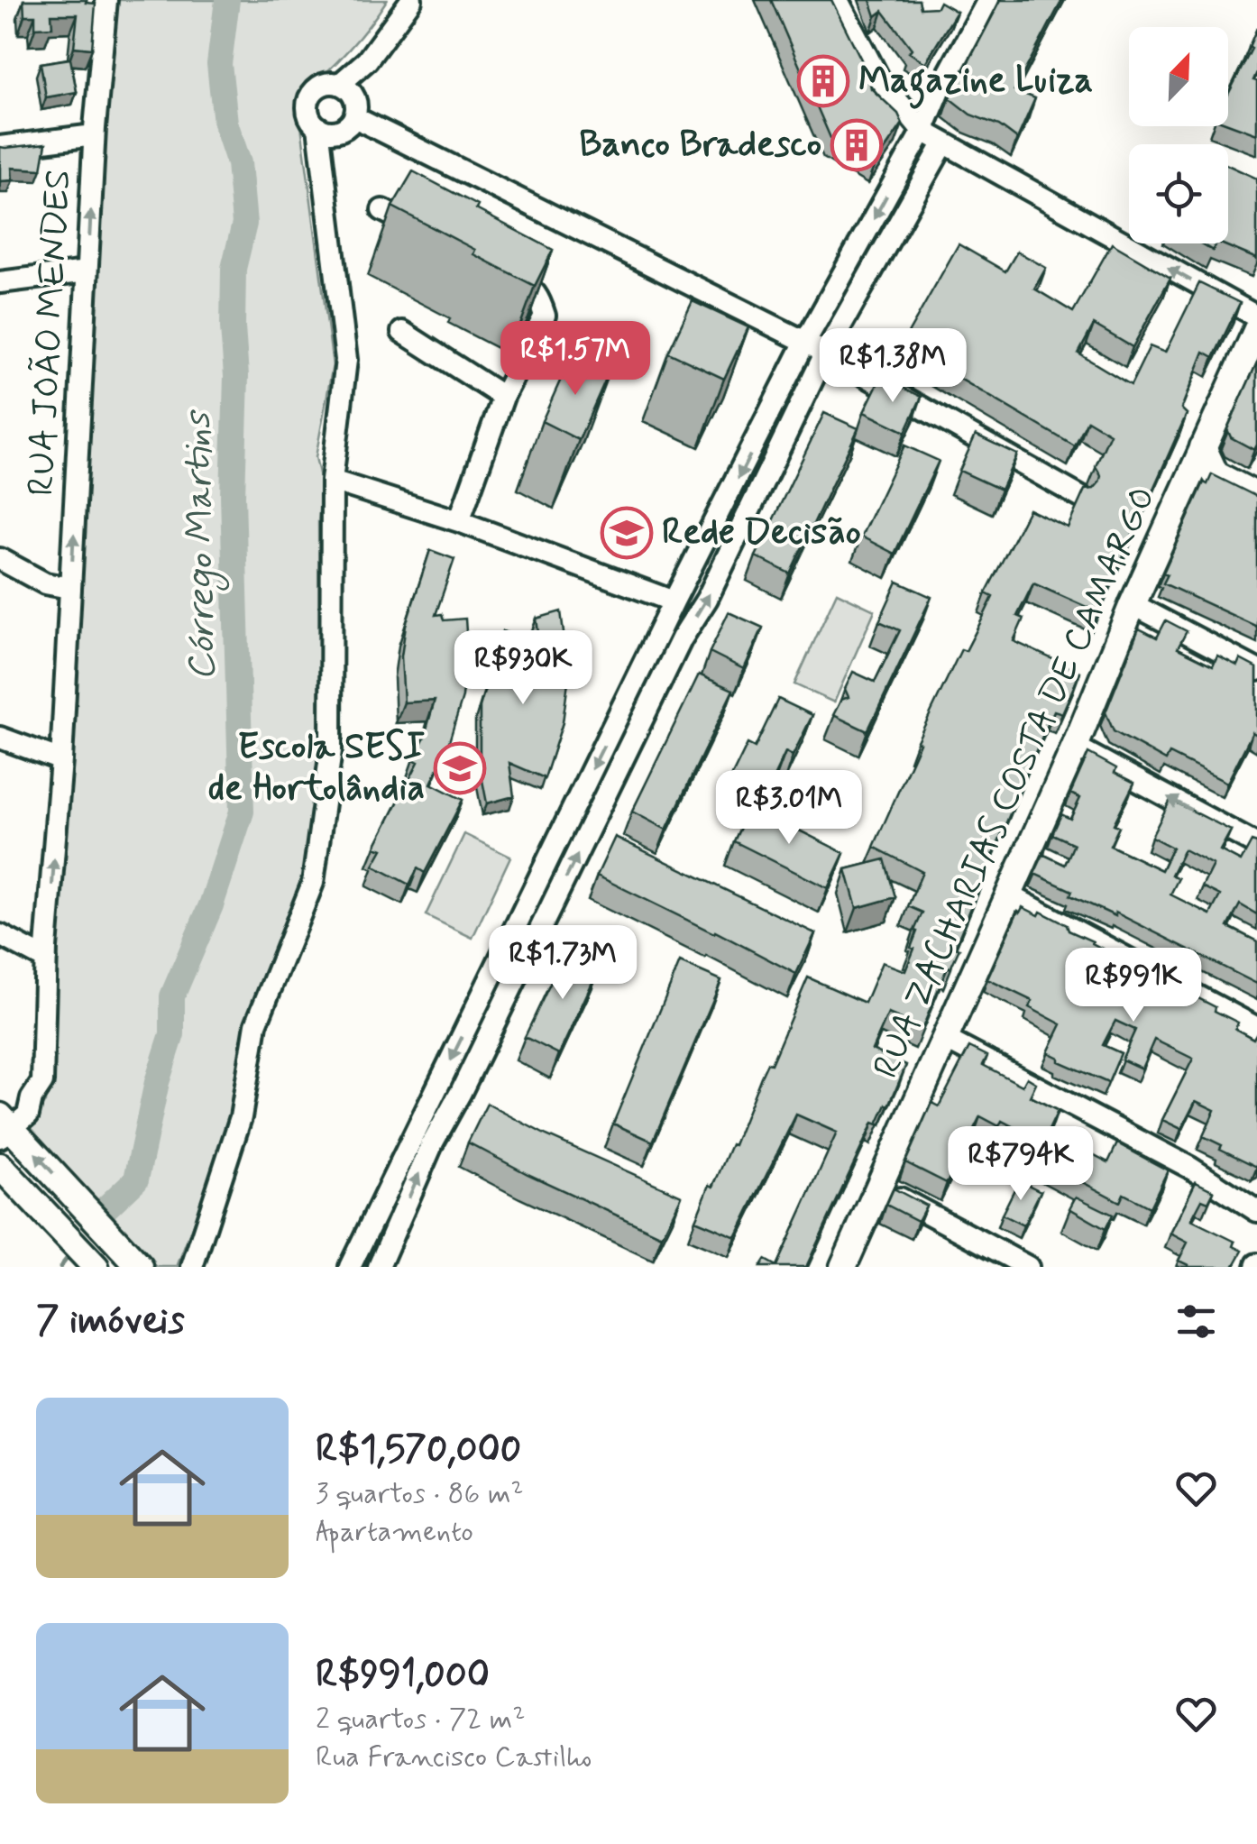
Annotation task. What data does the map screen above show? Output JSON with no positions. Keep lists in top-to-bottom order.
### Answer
{
  "streets": {
    "main road": ["RUA ZACHARIAS COSTA DE CAMARGO"],
    "street": ["RUA JOÃO MENDES"]
  },
  "one_way": ["RUA JOÃO MENDES"],
  "water": ["Córrego Martins"],
  "places": {
    "building": ["Magazine Luiza", "Banco Bradesco"],
    "school or university": ["Rede Decisão", "Escola SESI de Hortolândia"]
  },
  "north": "top right",
  "page": {
    "price": [
      "R$1.57M",
      "R$1.38M",
      "R$930K",
      "R$3.01M",
      "R$1.73M",
      "R$991K",
      "R$794K"
    ],
    "heading": "7 imóveis",
    "list": [
      {
        "name": "R$1,570,000",
        "note": "3 quartos · 86 m² · Apartamento"
      },
      {
        "name": "R$991,000",
        "note": "2 quartos · 72 m² · Rua Francisco Castilho"
      }
    ]
  }
}
